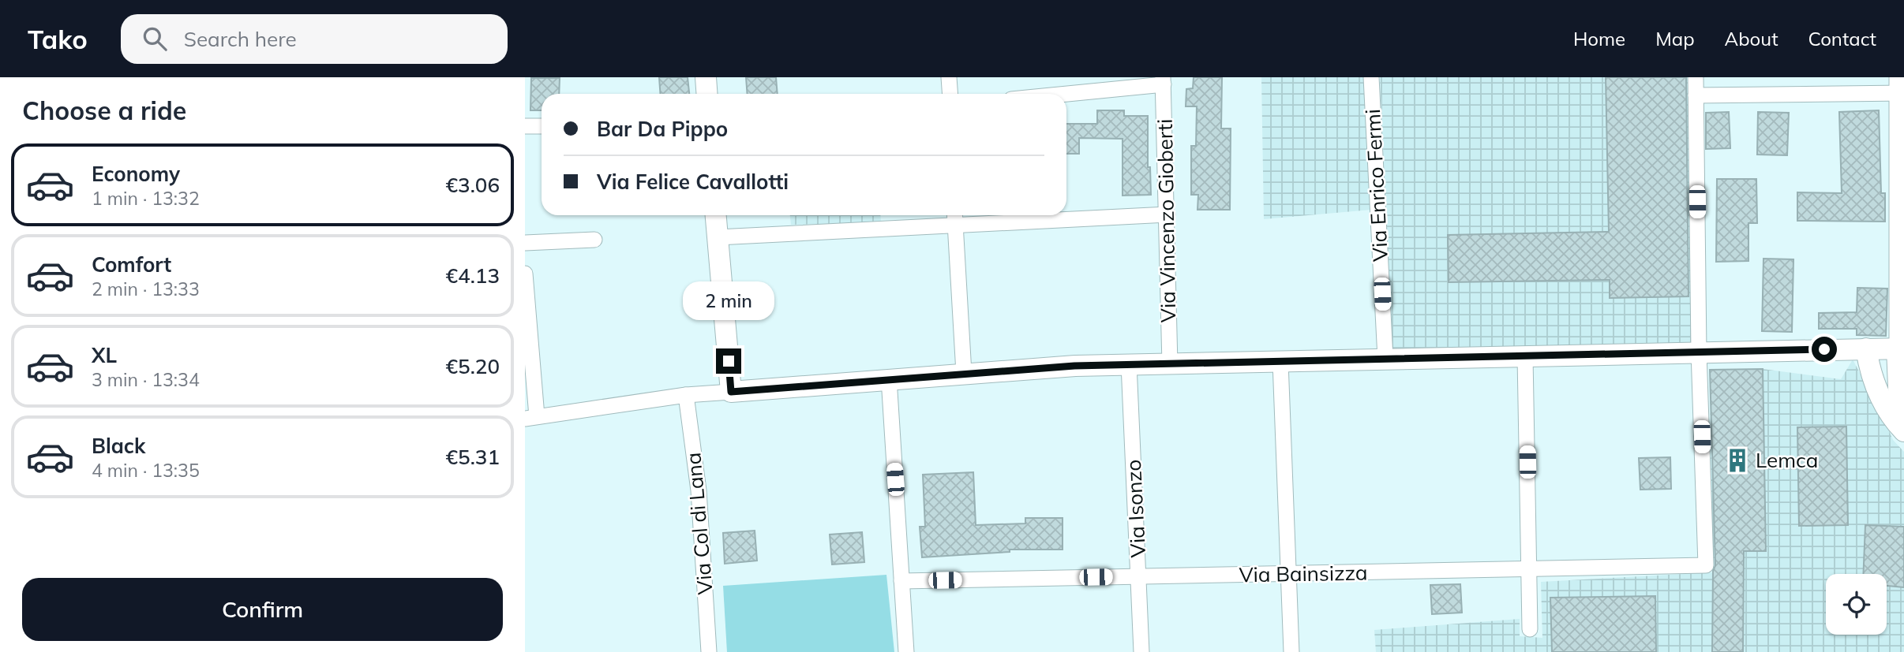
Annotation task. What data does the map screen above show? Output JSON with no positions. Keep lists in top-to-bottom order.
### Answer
{
  "streets": {
    "street": [
      "Via Enrico Fermi",
      "Via Vincenzo Gioberti",
      "Via Isonzo",
      "Via Col di Lana",
      "Via Bainsizza"
    ]
  },
  "crossings": [
    ["Via Isonzo", "Via Bainsizza"]
  ],
  "places": {
    "building": ["Lemca"]
  },
  "page": {
    "header": "Tako",
    "search": "Search here",
    "nav": [
      "Home",
      "Map",
      "About",
      "Contact"
    ],
    "heading": "Choose a ride",
    "banner": ["Bar Da Pippo", "Via Felice Cavallotti"],
    "list": [
      {
        "name": "Economy",
        "note": "1 min · 13:32",
        "value": "€3.06"
      },
      {
        "name": "Comfort",
        "note": "2 min · 13:33",
        "value": "€4.13"
      },
      {
        "name": "XL",
        "note": "3 min · 13:34",
        "value": "€5.20"
      },
      {
        "name": "Black",
        "note": "4 min · 13:35",
        "value": "€5.31"
      }
    ],
    "bubble": "2 min",
    "buttons": "Confirm"
  }
}
